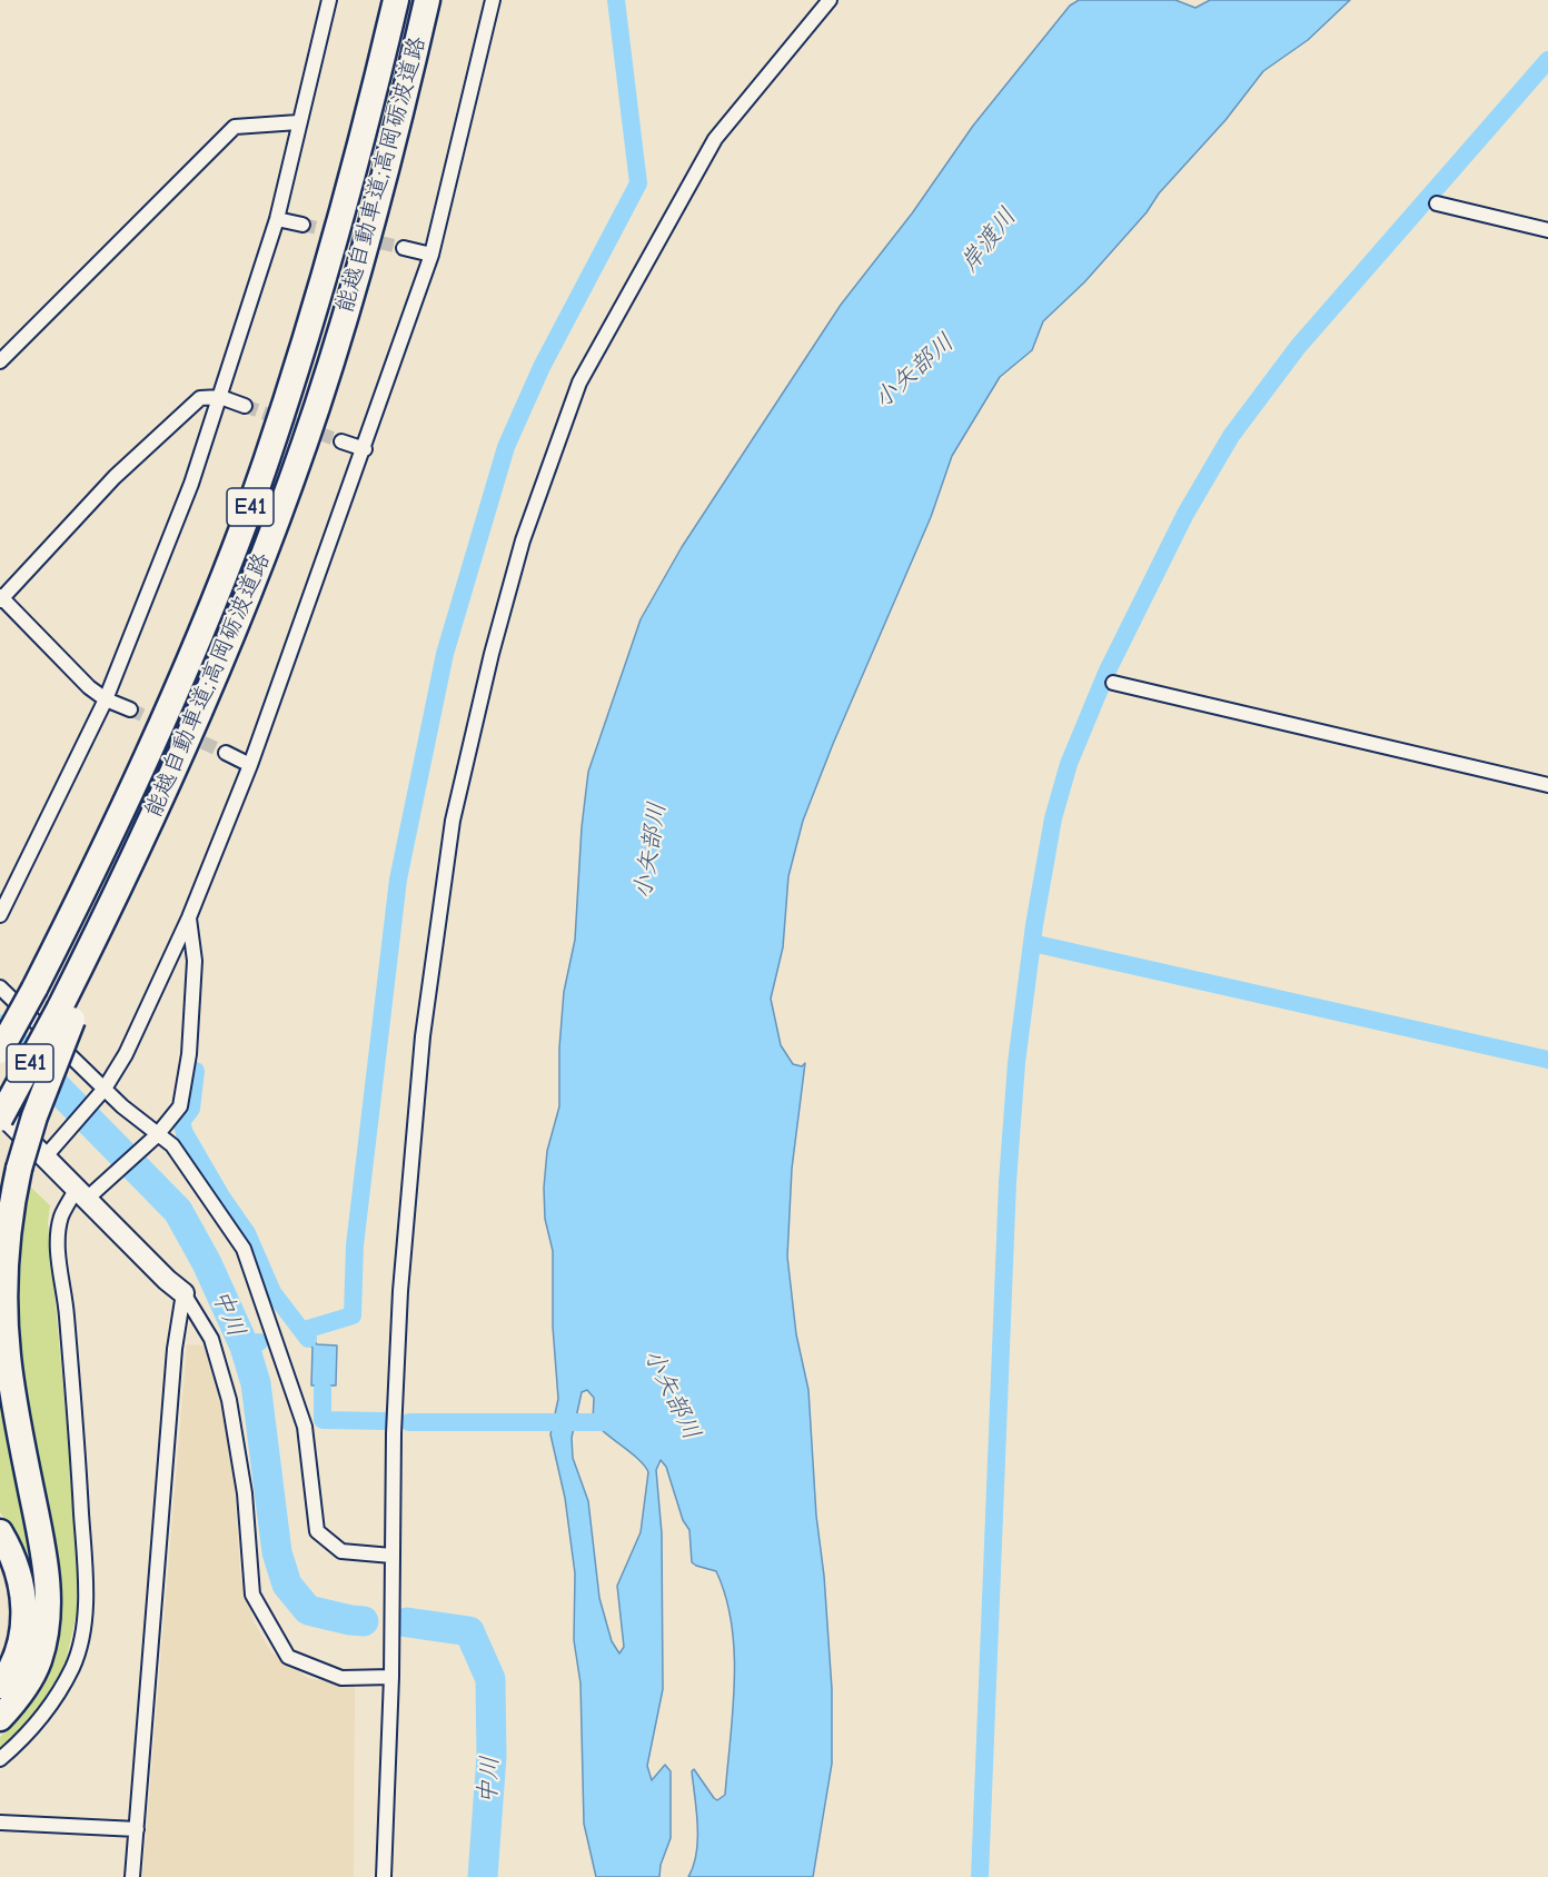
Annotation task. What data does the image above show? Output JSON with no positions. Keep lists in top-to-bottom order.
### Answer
{
  "streets": {
    "highway": ["能越自動車道;高岡砺波道路", "E41"]
  },
  "crossings": [
    ["能越自動車道;高岡砺波道路", "E41"]
  ],
  "water": ["岸渡川", "小矢部川", "中川"]
}
